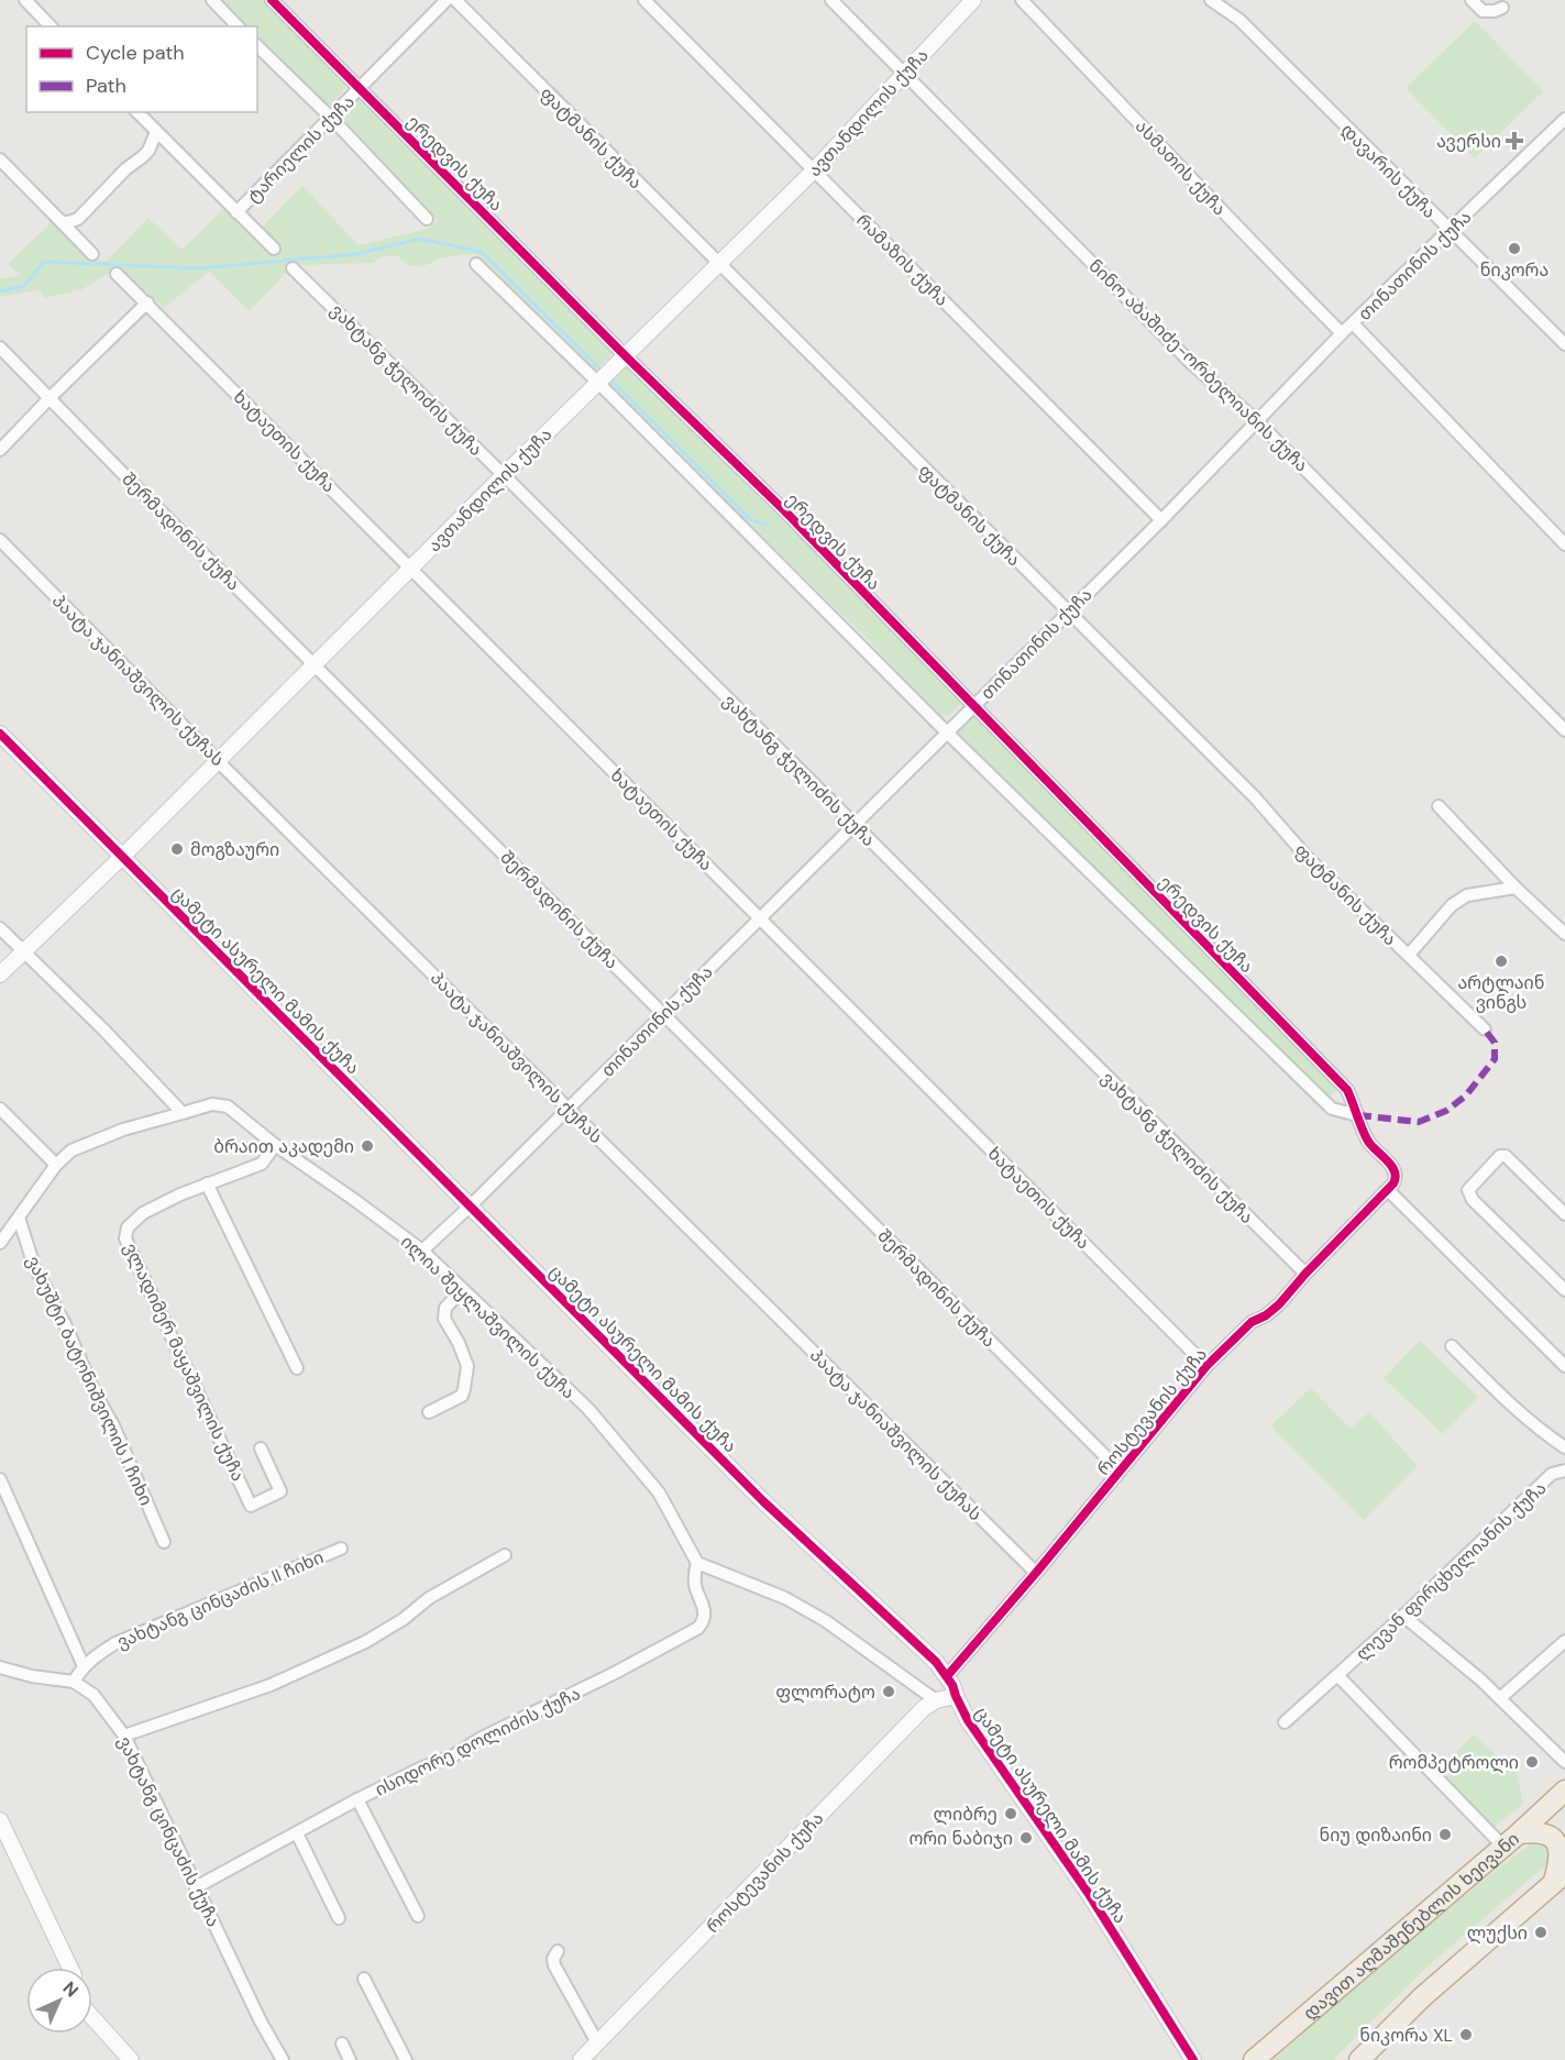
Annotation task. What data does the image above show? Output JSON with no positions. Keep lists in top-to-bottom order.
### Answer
{
  "streets": {
    "highway": ["დავით აღმაშენებლის ხეივანი"],
    "street": [
      "ავთანდილის ქუჩა",
      "ფატმანის ქუჩა",
      "ტარიელის ქუჩა",
      "ერედვის ქუჩა",
      "ასმათის ქუჩა",
      "დავარის ქუჩა",
      "რამაზის ქუჩა",
      "თინათინის ქუჩა",
      "ნინო აბაშიძე-ორბელიანის ქუჩა",
      "ვახტანგ ჭელიძის ქუჩა",
      "ხატაეთის ქუჩა",
      "შერმადინის ქუჩა",
      "პაატა ჯანიაშვილის ქუჩას",
      "ცამეტი ასურელი მამის ქუჩა",
      "ილია შეყლაშვილის ქუჩა",
      "ვლადიმერ მაყაშვილის ქუჩა",
      "ვახუშტი ბატონიშვილის I ჩიხი",
      "როსტევანის ქუჩა",
      "ლევან ფირცხელიანის ქუჩა",
      "ვახტანგ ცინცაძის II ჩიხი",
      "ისიდორე დოლიძის ქუჩა",
      "ვახტანგ ცინცაძის ქუჩა"
    ]
  },
  "crossings": [
    ["ავთანდილის ქუჩა", "ფატმანის ქუჩა"],
    ["ავთანდილის ქუჩა", "ერედვის ქუჩა"],
    ["ავთანდილის ქუჩა", "რამაზის ქუჩა"],
    ["ავთანდილის ქუჩა", "ნინო აბაშიძე-ორბელიანის ქუჩა"],
    ["ავთანდილის ქუჩა", "ვახტანგ ჭელიძის ქუჩა"],
    ["ავთანდილის ქუჩა", "ხატაეთის ქუჩა"],
    ["ავთანდილის ქუჩა", "შერმადინის ქუჩა"],
    ["ავთანდილის ქუჩა", "პაატა ჯანიაშვილის ქუჩას"],
    ["ავთანდილის ქუჩა", "ცამეტი ასურელი მამის ქუჩა"],
    ["ფატმანის ქუჩა", "თინათინის ქუჩა"],
    ["ტარიელის ქუჩა", "ერედვის ქუჩა"],
    ["ერედვის ქუჩა", "თინათინის ქუჩა"],
    ["ასმათის ქუჩა", "თინათინის ქუჩა"],
    ["დავარის ქუჩა", "თინათინის ქუჩა"],
    ["რამაზის ქუჩა", "თინათინის ქუჩა"],
    ["თინათინის ქუჩა", "ნინო აბაშიძე-ორბელიანის ქუჩა"],
    ["თინათინის ქუჩა", "ვახტანგ ჭელიძის ქუჩა"],
    ["თინათინის ქუჩა", "ხატაეთის ქუჩა"],
    ["თინათინის ქუჩა", "შერმადინის ქუჩა"],
    ["თინათინის ქუჩა", "პაატა ჯანიაშვილის ქუჩას"],
    ["თინათინის ქუჩა", "ცამეტი ასურელი მამის ქუჩა"],
    ["თინათინის ქუჩა", "ილია შეყლაშვილის ქუჩა"],
    ["ვახტანგ ჭელიძის ქუჩა", "როსტევანის ქუჩა"],
    ["ხატაეთის ქუჩა", "როსტევანის ქუჩა"],
    ["შერმადინის ქუჩა", "როსტევანის ქუჩა"],
    ["პაატა ჯანიაშვილის ქუჩას", "როსტევანის ქუჩა"],
    ["ცამეტი ასურელი მამის ქუჩა", "როსტევანის ქუჩა"],
    ["ილია შეყლაშვილის ქუჩა", "ვლადიმერ მაყაშვილის ქუჩა"],
    ["ილია შეყლაშვილის ქუჩა", "ვახუშტი ბატონიშვილის I ჩიხი"],
    ["ილია შეყლაშვილის ქუჩა", "ისიდორე დოლიძის ქუჩა"],
    ["ვახტანგ ცინცაძის II ჩიხი", "ვახტანგ ცინცაძის ქუჩა"],
    ["ისიდორე დოლიძის ქუჩა", "ვახტანგ ცინცაძის ქუჩა"]
  ],
  "places": {
    "health": ["ავერსი"],
    "other": [
      "ნიკორა",
      "მოგზაური",
      "არტლაინ ვინგს",
      "ბრაით აკადემი",
      "ფლორატო",
      "რომპეტროლი",
      "ლიბრე",
      "ნიუ დიზაინი",
      "ორი ნაბიჯი",
      "ლუქსი",
      "ნიკორა XL"
    ]
  },
  "legend": ["Cycle path", "Path"],
  "north": "top right"
}
